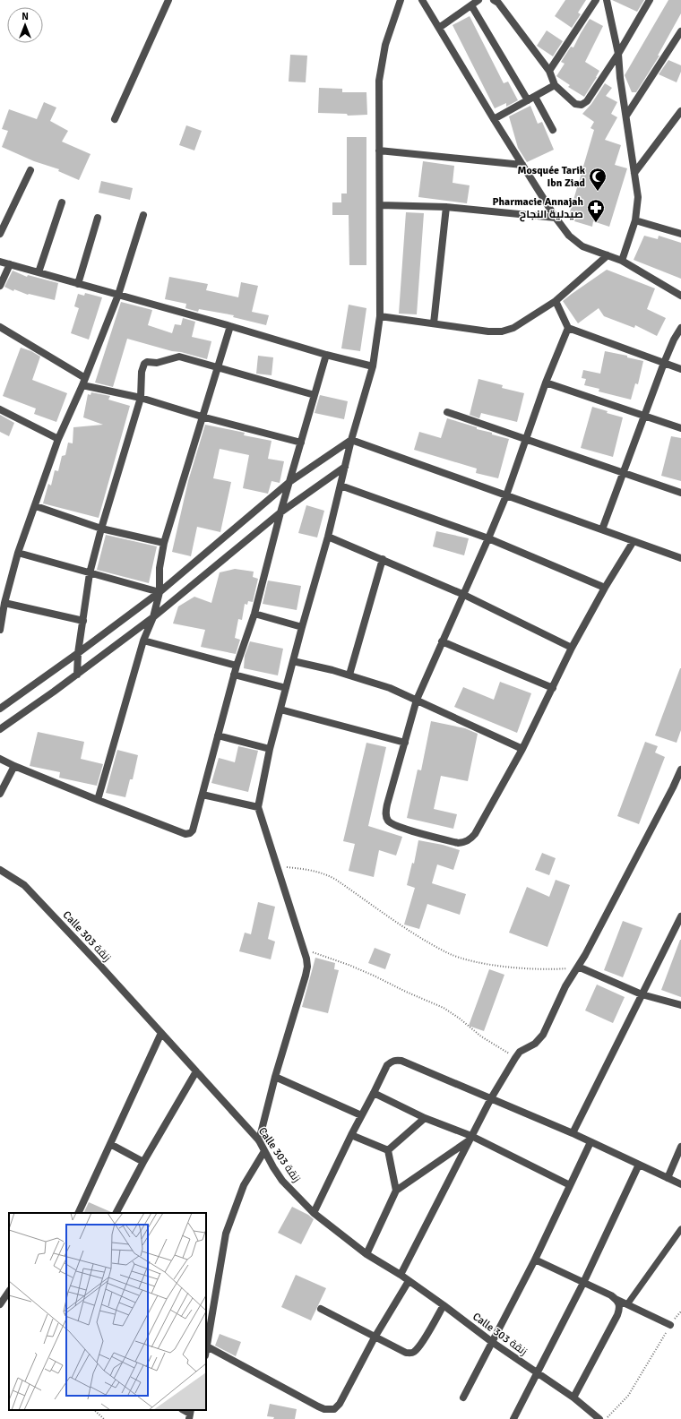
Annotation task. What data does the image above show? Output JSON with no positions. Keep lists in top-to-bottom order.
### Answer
{
  "streets": {
    "street": ["Calle 303 زنقة"]
  },
  "places": {
    "mosque": ["Mosquée Tarik Ibn Ziad"],
    "pharmacy": ["Pharmacie Annajah صيدلية النجاح"]
  },
  "north": "top"
}
